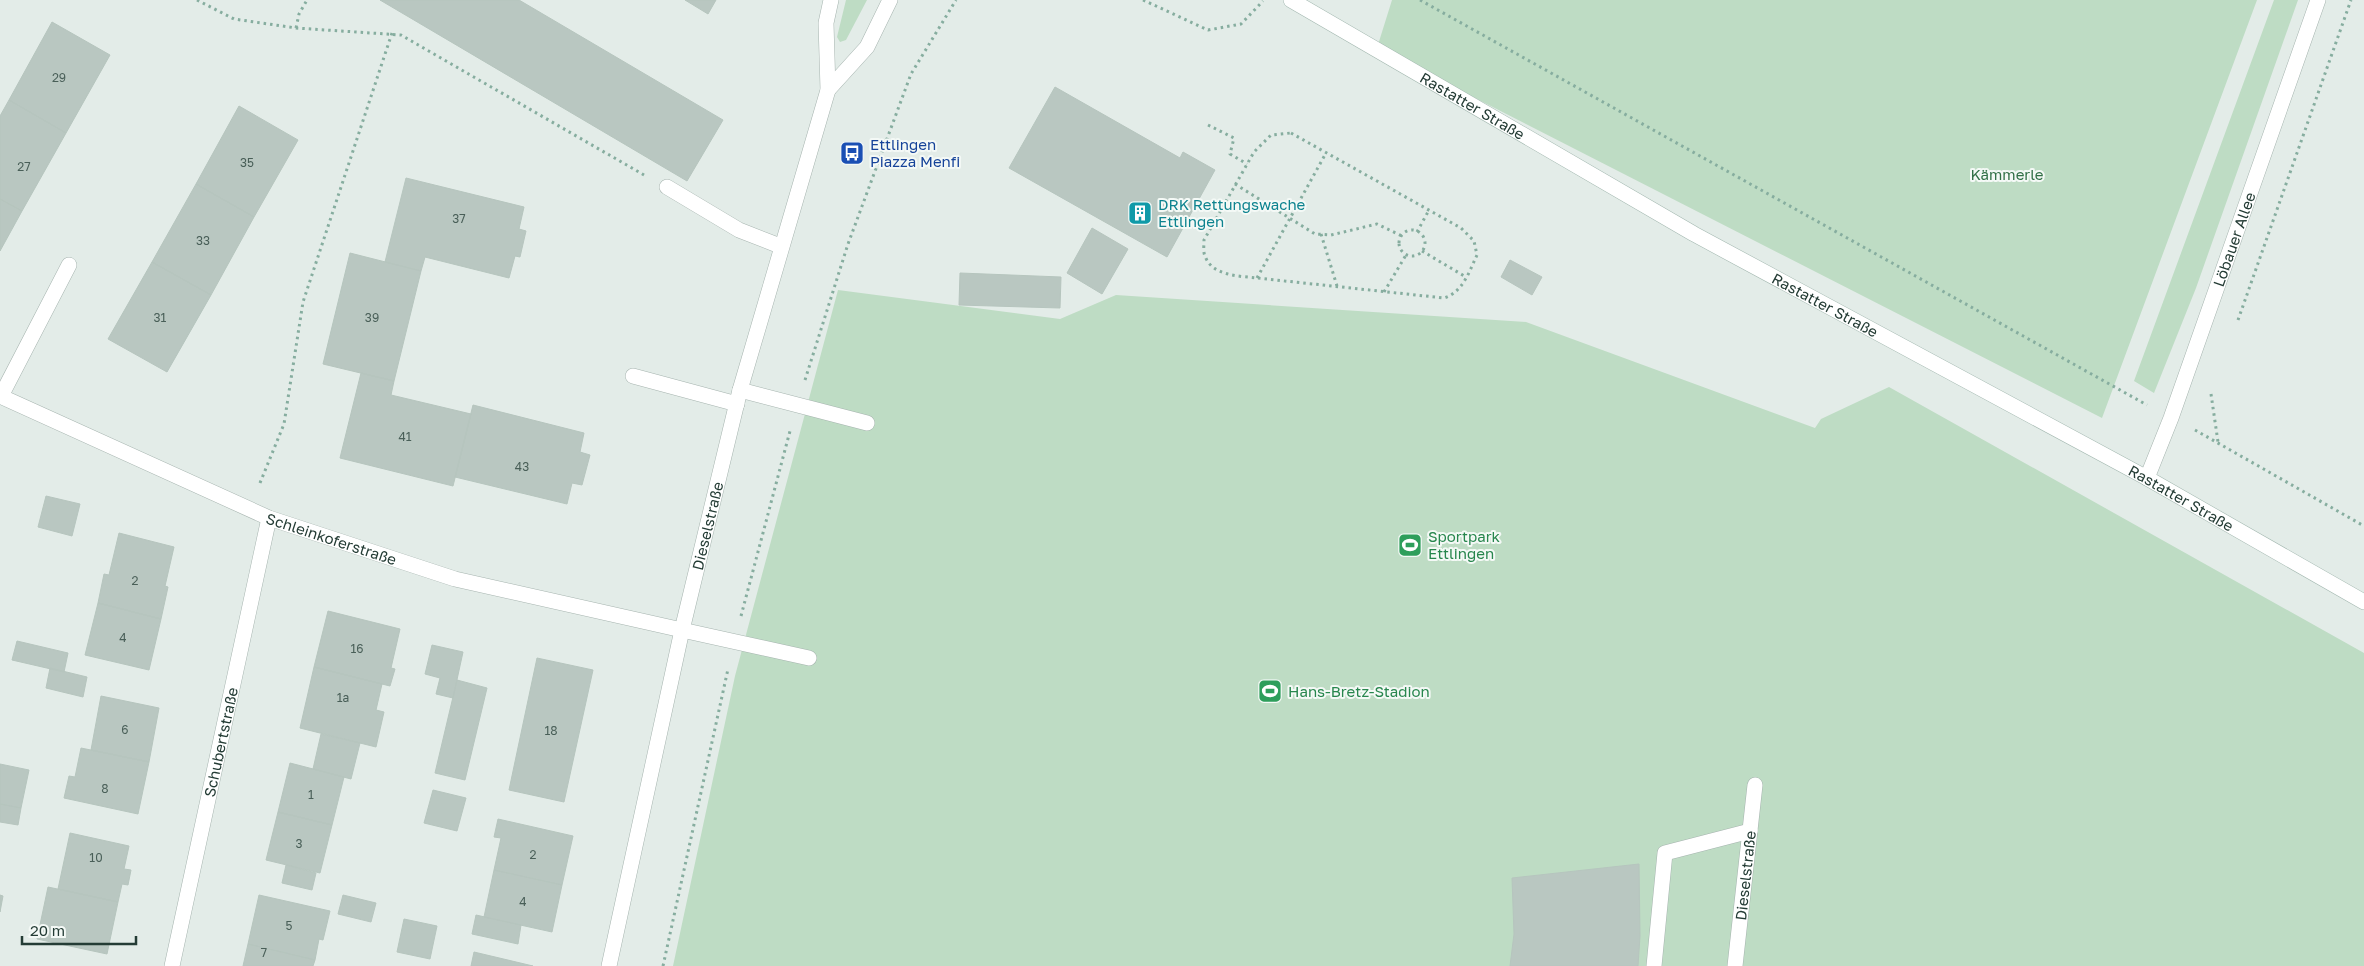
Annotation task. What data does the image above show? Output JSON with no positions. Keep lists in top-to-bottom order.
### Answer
{
  "streets": {
    "street": [
      "Rastatter Straße",
      "Löbauer Allee",
      "Dieselstraße",
      "Schleinkoferstraße",
      "Schubertstraße"
    ]
  },
  "crossings": [
    ["Rastatter Straße", "Löbauer Allee"],
    ["Dieselstraße", "Schleinkoferstraße"],
    ["Schleinkoferstraße", "Schubertstraße"]
  ],
  "parks": ["Kämmerle"],
  "places": {
    "bus stop": ["Ettlingen Piazza Menfi"],
    "building": ["DRK Rettungswache Ettlingen"],
    "sports": ["Sportpark Ettlingen", "Hans-Bretz-Stadion"]
  },
  "house_numbers": [
    "29",
    "35",
    "27",
    "37",
    "33",
    "31",
    "39",
    "41",
    "43",
    "2",
    "4",
    "16",
    "1a",
    "6",
    "18",
    "8",
    "1",
    "3",
    "2",
    "10",
    "4",
    "5",
    "7"
  ],
  "scale_bar": "20 m"
}
